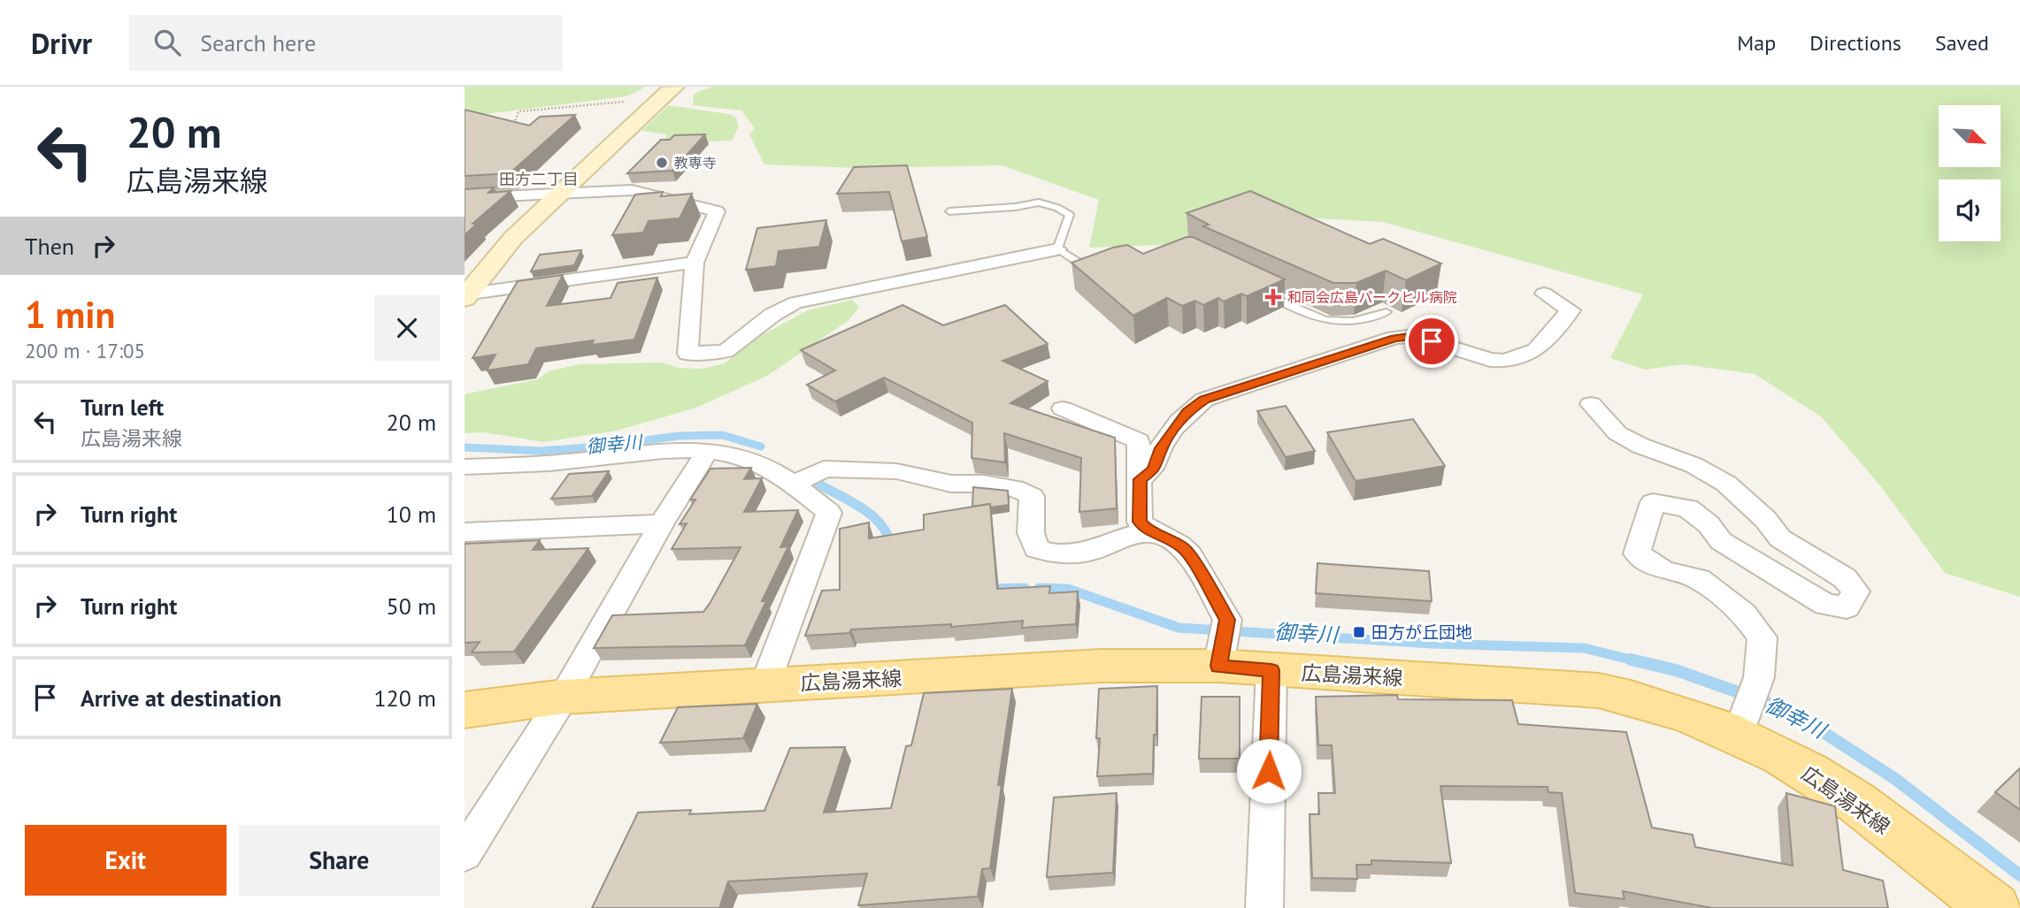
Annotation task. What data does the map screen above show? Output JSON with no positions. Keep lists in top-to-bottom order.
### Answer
{
  "streets": {
    "main road": ["広島湯来線"]
  },
  "districts": ["田方二丁目"],
  "water": ["御幸川"],
  "places": {
    "other": ["教専寺"],
    "health": ["和同会広島パークヒル病院"],
    "transit": ["田方が丘団地"]
  },
  "north": "bottom right",
  "page": {
    "header": "Drivr",
    "search": "Search here",
    "nav": ["Map", "Directions", "Saved"],
    "turn": ["20 m", "広島湯来線"],
    "then": "Then",
    "heading": ["1 min", "200 m · 17:05"],
    "list": [
      {
        "name": "Turn left",
        "note": "広島湯来線",
        "value": "20 m"
      },
      {
        "name": "Turn right",
        "value": "10 m"
      },
      {
        "name": "Turn right",
        "value": "50 m"
      },
      {
        "name": "Arrive at destination",
        "value": "120 m"
      }
    ],
    "buttons": ["Exit", "Share"]
  }
}
